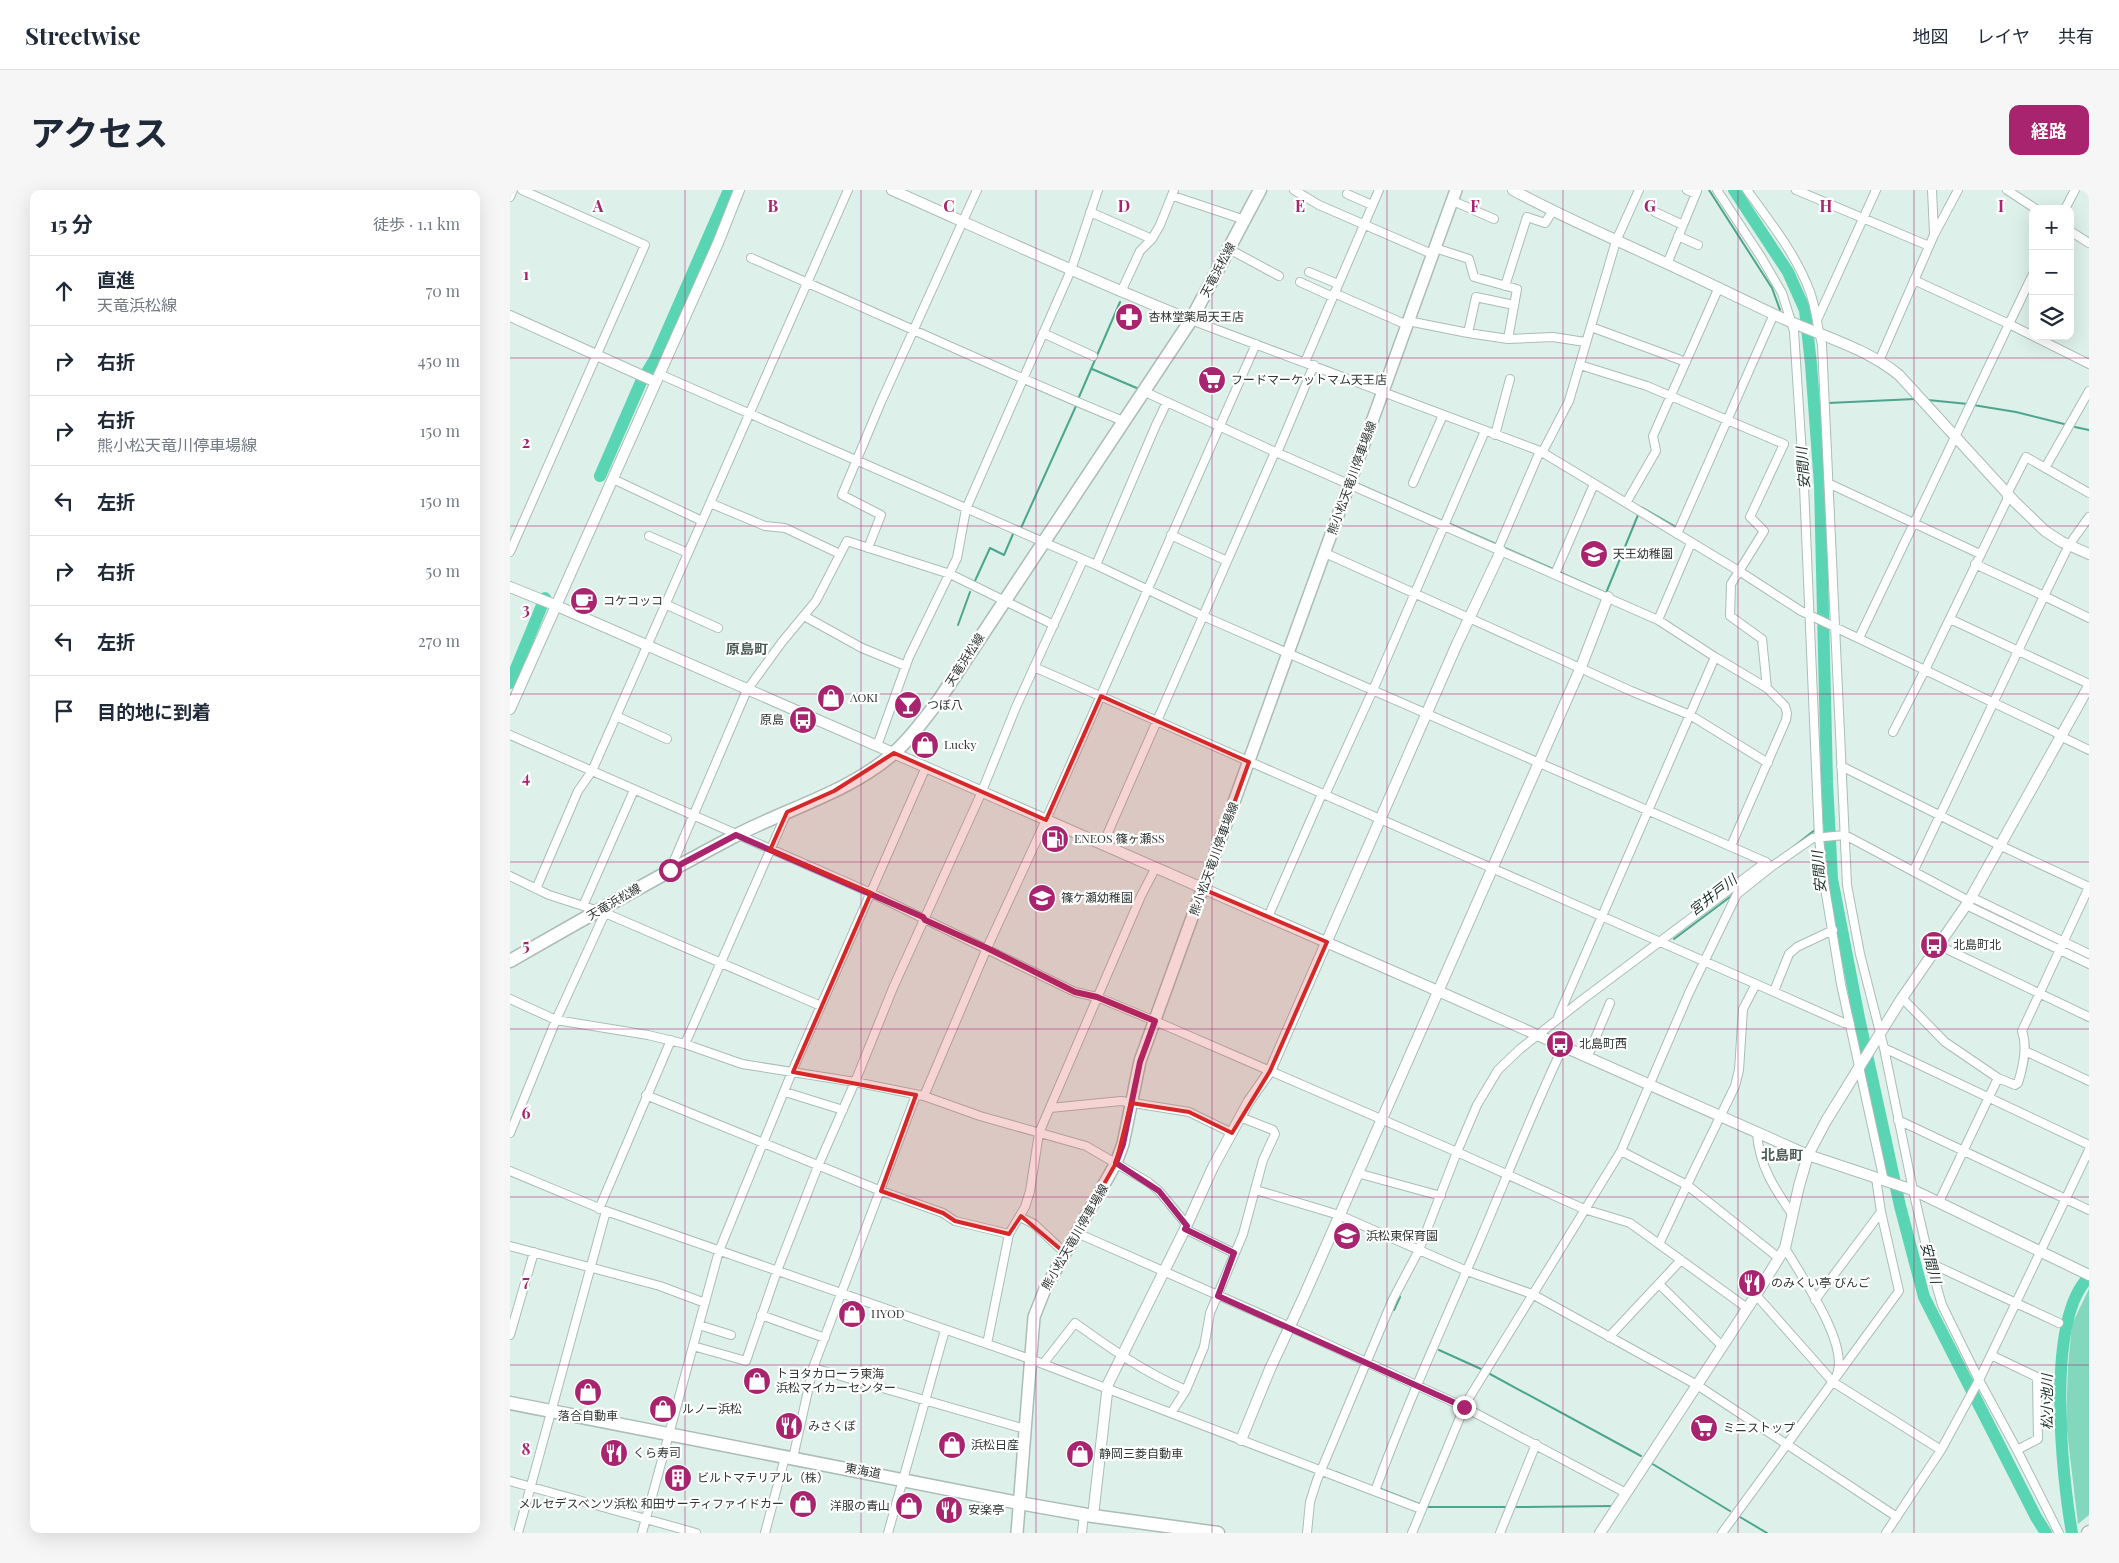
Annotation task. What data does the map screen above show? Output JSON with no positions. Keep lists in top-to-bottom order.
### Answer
{
  "streets": {
    "main road": ["天竜浜松線", "熊小松天竜川停車場線", "東海道"]
  },
  "crossings": [
    ["熊小松天竜川停車場線", "東海道"]
  ],
  "districts": ["原島町", "北島町"],
  "water": ["安間川", "宮井戸川", "松小池川"],
  "places": {
    "pharmacy": ["杏林堂薬局天王店"],
    "supermarket": ["フードマーケットマム天王店", "ミニストップ"],
    "school or university": ["天王幼稚園", "篠ケ瀬幼稚園", "浜松東保育園"],
    "cafe": ["コケコッコ"],
    "shop": [
      "AOKI",
      "Lucky",
      "HYOD",
      "トヨタカローラ東海 浜松マイカーセンター",
      "落合自動車",
      "ルノー浜松",
      "浜松日産",
      "静岡三菱自動車",
      "メルセデスベンツ浜松 和田サーティファイドカー",
      "洋服の青山"
    ],
    "bar": ["つぼ八"],
    "bus stop": ["原島", "北島町北", "北島町西"],
    "fuel station": ["ENEOS 篠ヶ瀬SS"],
    "restaurant": [
      "のみくい亭 びんご",
      "みさくぼ",
      "くら寿司",
      "安楽亭"
    ],
    "building": ["ビルトマテリアル（株）"]
  },
  "page": {
    "header": "Streetwise",
    "nav": ["地図", "レイヤ", "共有"],
    "title": "アクセス",
    "buttons": "経路",
    "heading": ["15 分", "徒歩 · 1.1 km"],
    "map_buttons": ["+", "−"],
    "list": [
      ["直進", "天竜浜松線", "70 m"],
      ["右折", "450 m"],
      ["右折", "熊小松天竜川停車場線", "150 m"],
      ["左折", "150 m"],
      ["右折", "50 m"],
      ["左折", "270 m"],
      "目的地に到着"
    ]
  },
  "grid": {
    "columns": [
      "A",
      "B",
      "C",
      "D",
      "E",
      "F",
      "G",
      "H",
      "I"
    ],
    "rows": [
      "1",
      "2",
      "3",
      "4",
      "5",
      "6",
      "7",
      "8"
    ]
  }
}
